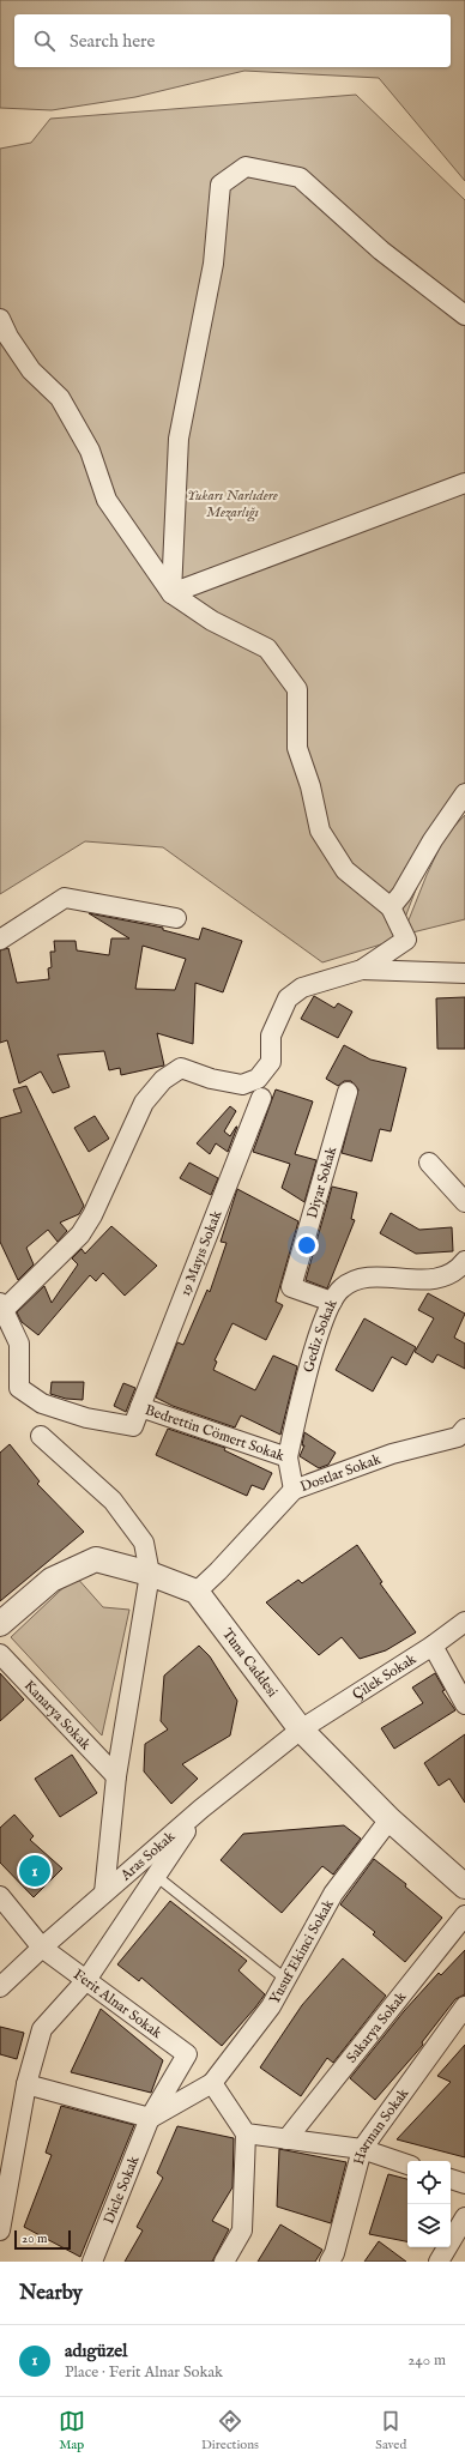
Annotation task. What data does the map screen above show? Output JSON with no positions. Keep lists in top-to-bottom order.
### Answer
{
  "streets": {
    "street": [
      "Diyar Sokak",
      "19 Mayıs Sokak",
      "Gediz Sokak",
      "Bedrettin Cömert Sokak",
      "Dostlar Sokak",
      "Tuna Caddesi",
      "Çilek Sokak",
      "Kanarya Sokak",
      "Aras Sokak",
      "Yusuf Ekinci Sokak",
      "Ferit Alnar Sokak",
      "Sakarya Sokak",
      "Harman Sokak",
      "Dicle Sokak"
    ]
  },
  "crossings": [
    ["Diyar Sokak", "Gediz Sokak"],
    ["19 Mayıs Sokak", "Bedrettin Cömert Sokak"],
    ["Gediz Sokak", "Bedrettin Cömert Sokak"],
    ["Bedrettin Cömert Sokak", "Dostlar Sokak"],
    ["Dostlar Sokak", "Tuna Caddesi"],
    ["Tuna Caddesi", "Çilek Sokak"],
    ["Tuna Caddesi", "Aras Sokak"],
    ["Tuna Caddesi", "Yusuf Ekinci Sokak"],
    ["Çilek Sokak", "Aras Sokak"],
    ["Aras Sokak", "Ferit Alnar Sokak"],
    ["Ferit Alnar Sokak", "Dicle Sokak"]
  ],
  "parks": ["Yukarı Narlıdere Mezarlığı"],
  "scale_bar": "20 m",
  "page": {
    "search": "Search here",
    "pins": "1",
    "scale": "20 m",
    "heading": "Nearby",
    "list": [
      {
        "mark": "1",
        "name": "adıgüzel",
        "note": "Place · Ferit Alnar Sokak",
        "value": "240 m"
      }
    ],
    "nav": ["Map", "Directions", "Saved"]
  }
}
